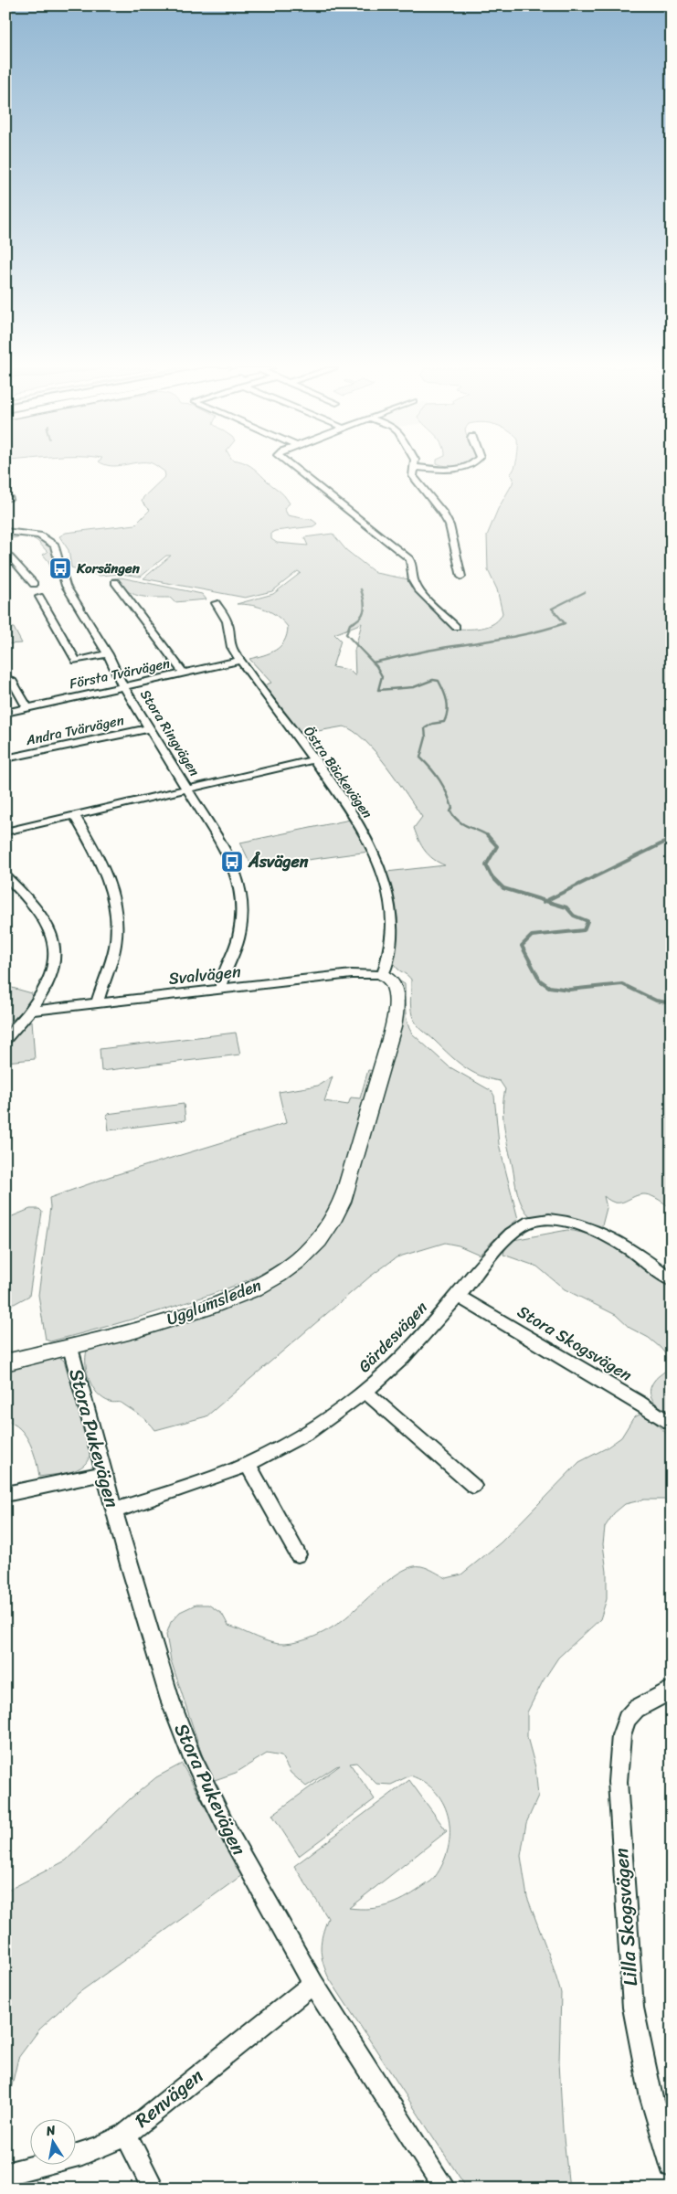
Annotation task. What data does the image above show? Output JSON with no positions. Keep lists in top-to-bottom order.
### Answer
{
  "streets": {
    "street": [
      "Första Tvärvägen",
      "Andra Tvärvägen",
      "Stora Ringvägen",
      "Östra Bäckevägen",
      "Svalvägen",
      "Ugglumsleden",
      "Gärdesvägen",
      "Stora Skogsvägen",
      "Stora Pukevägen",
      "Lilla Skogsvägen",
      "Renvägen"
    ]
  },
  "crossings": [
    ["Första Tvärvägen", "Stora Ringvägen"],
    ["Första Tvärvägen", "Östra Bäckevägen"],
    ["Andra Tvärvägen", "Stora Ringvägen"],
    ["Stora Ringvägen", "Svalvägen"],
    ["Östra Bäckevägen", "Svalvägen"],
    ["Östra Bäckevägen", "Ugglumsleden"],
    ["Svalvägen", "Ugglumsleden"],
    ["Ugglumsleden", "Stora Pukevägen"],
    ["Gärdesvägen", "Stora Skogsvägen"],
    ["Gärdesvägen", "Stora Pukevägen"],
    ["Stora Pukevägen", "Renvägen"]
  ],
  "places": {
    "bus stop": ["Korsängen", "Åsvägen"]
  },
  "north": "top"
}
